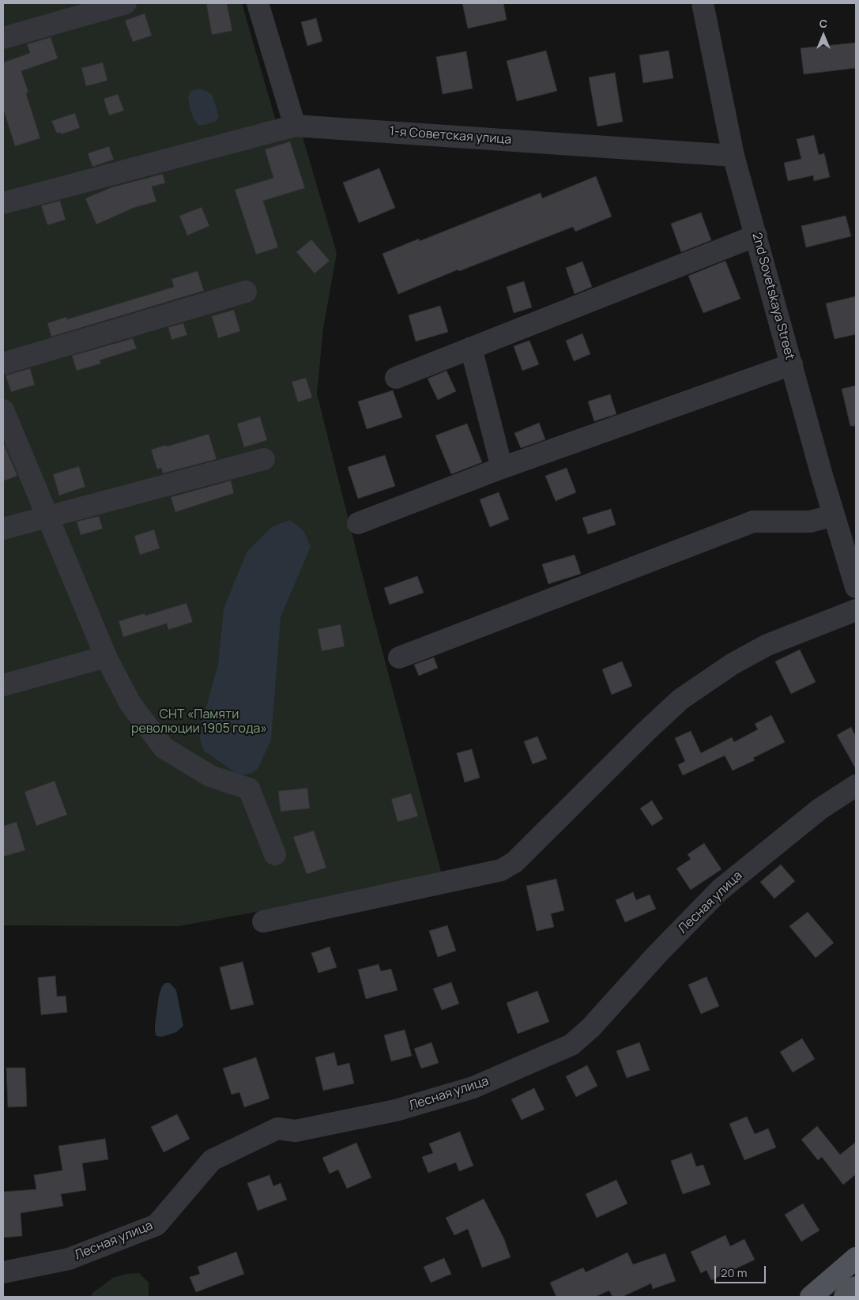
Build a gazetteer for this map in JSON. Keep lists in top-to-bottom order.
{
  "streets": {
    "street": ["1-я Советская улица", "2nd Sovetskaya Street", "Лесная улица"]
  },
  "crossings": [
    ["1-я Советская улица", "2nd Sovetskaya Street"]
  ],
  "parks": ["СНТ «Памяти революции 1905 года»"],
  "scale_bar": "20 m",
  "north": "top"
}
